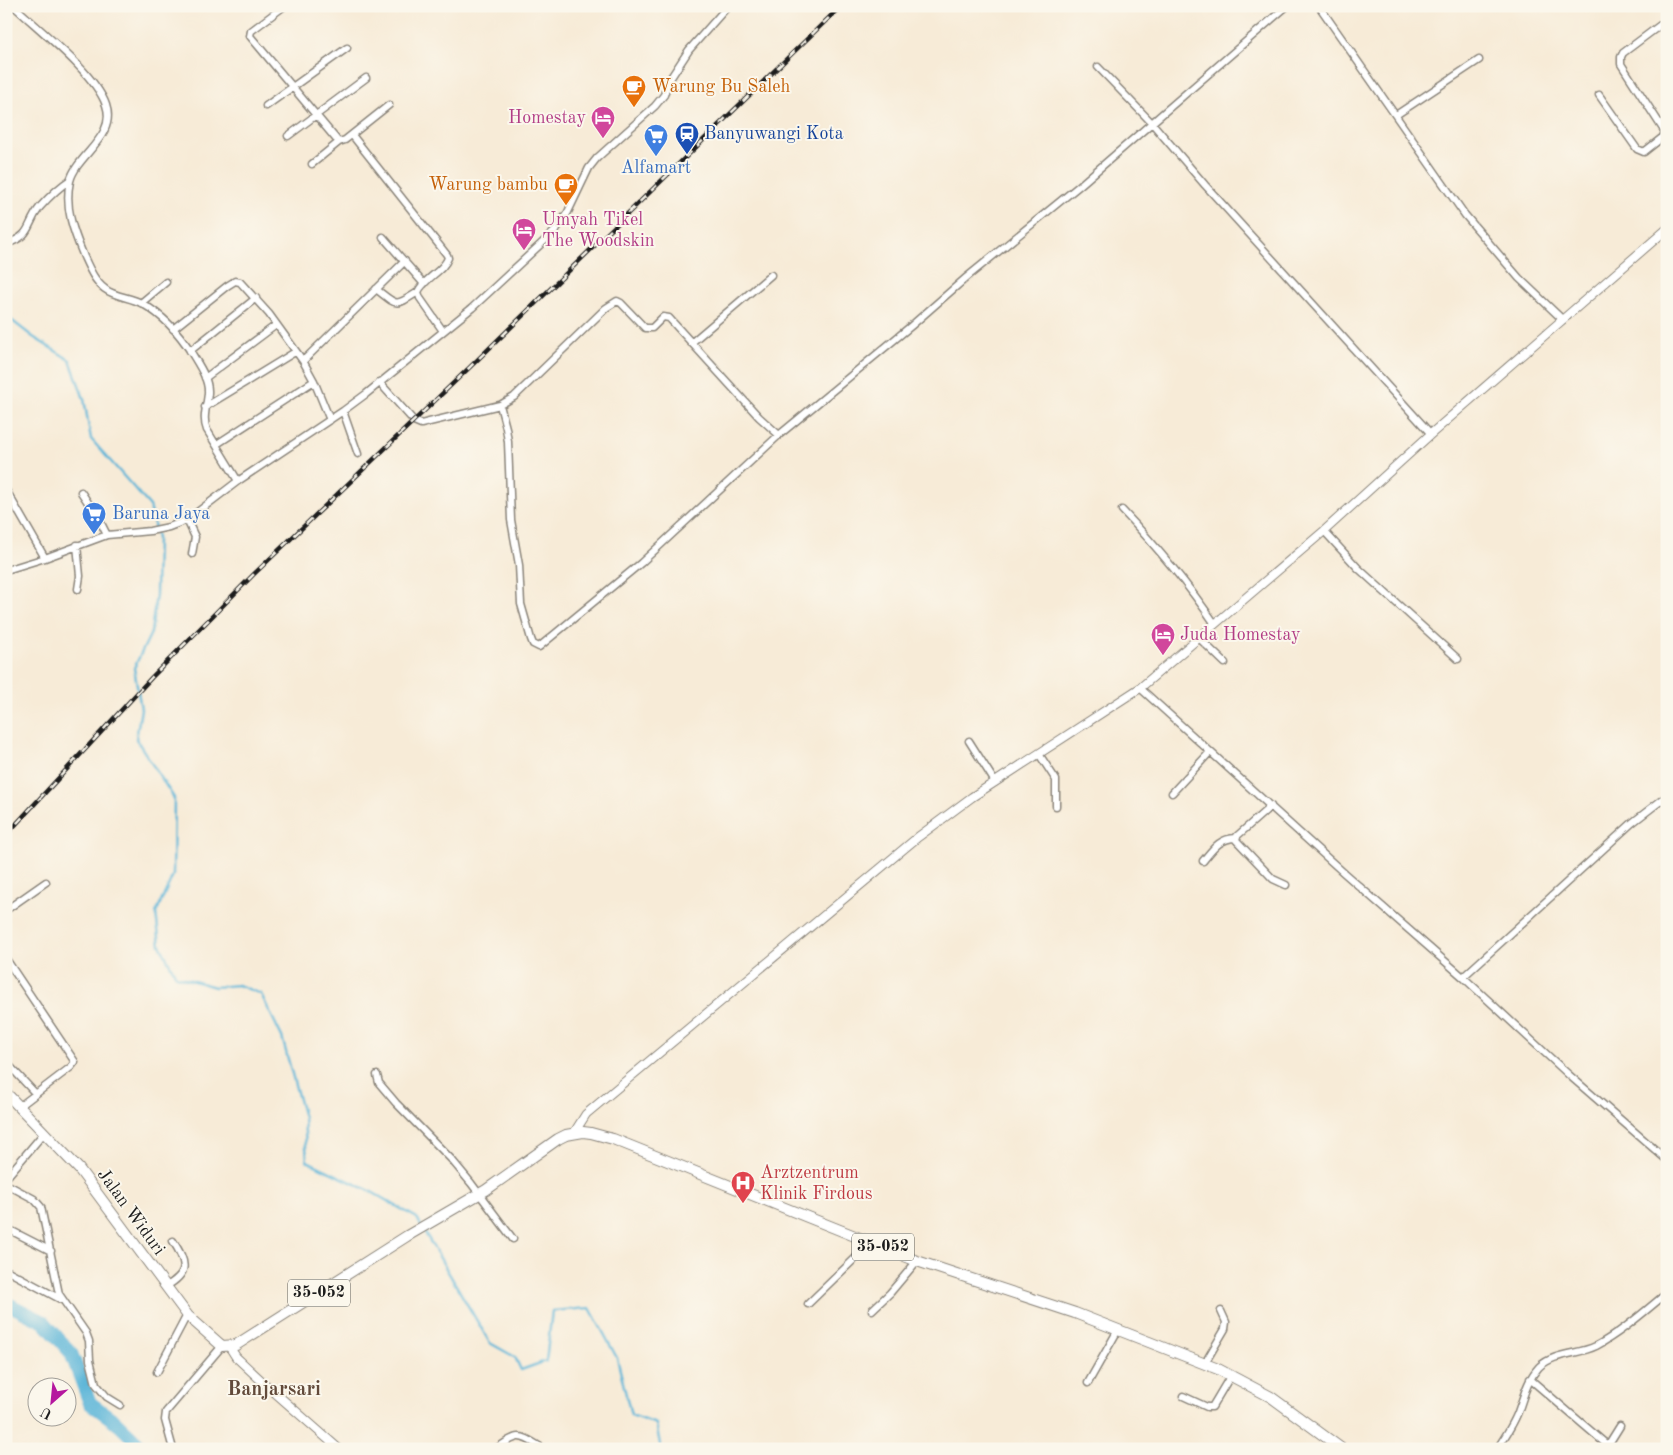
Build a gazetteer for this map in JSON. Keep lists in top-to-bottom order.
{
  "streets": {
    "main road": ["Jalan Widuri", "35-052"]
  },
  "crossings": [
    ["Jalan Widuri", "35-052"]
  ],
  "districts": ["Banjarsari"],
  "places": {
    "cafe": ["Warung Bu Saleh", "Warung bambu"],
    "hotel": ["Homestay", "Umyah Tikel The Woodskin", "Juda Homestay"],
    "station": ["Banyuwangi Kota"],
    "supermarket": ["Alfamart", "Baruna Jaya"],
    "hospital": ["Arztzentrum Klinik Firdous"]
  },
  "north": "bottom left"
}
